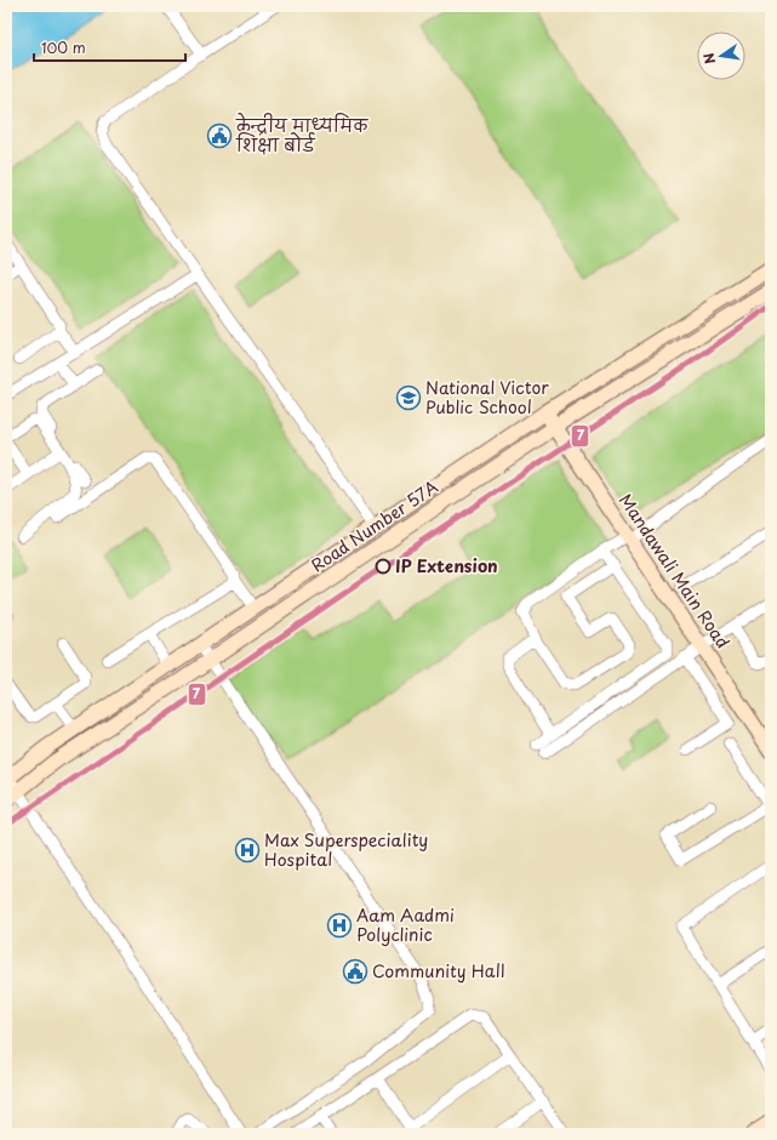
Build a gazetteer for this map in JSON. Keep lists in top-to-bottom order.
{
  "streets": {
    "street": ["Road Number 57A", "Mandawali Main Road"]
  },
  "crossings": [
    ["Road Number 57A", "Mandawali Main Road"]
  ],
  "places": {
    "public building": ["केन्द्रीय माध्यमिक शिक्षा बोर्ड", "Community Hall"],
    "school or university": ["National Victor Public School"],
    "other": ["IP Extension"],
    "hospital": ["Max Superspeciality Hospital", "Aam Aadmi Polyclinic"]
  },
  "lines": ["transit line 7"],
  "scale_bar": "100 m",
  "north": "left"
}
